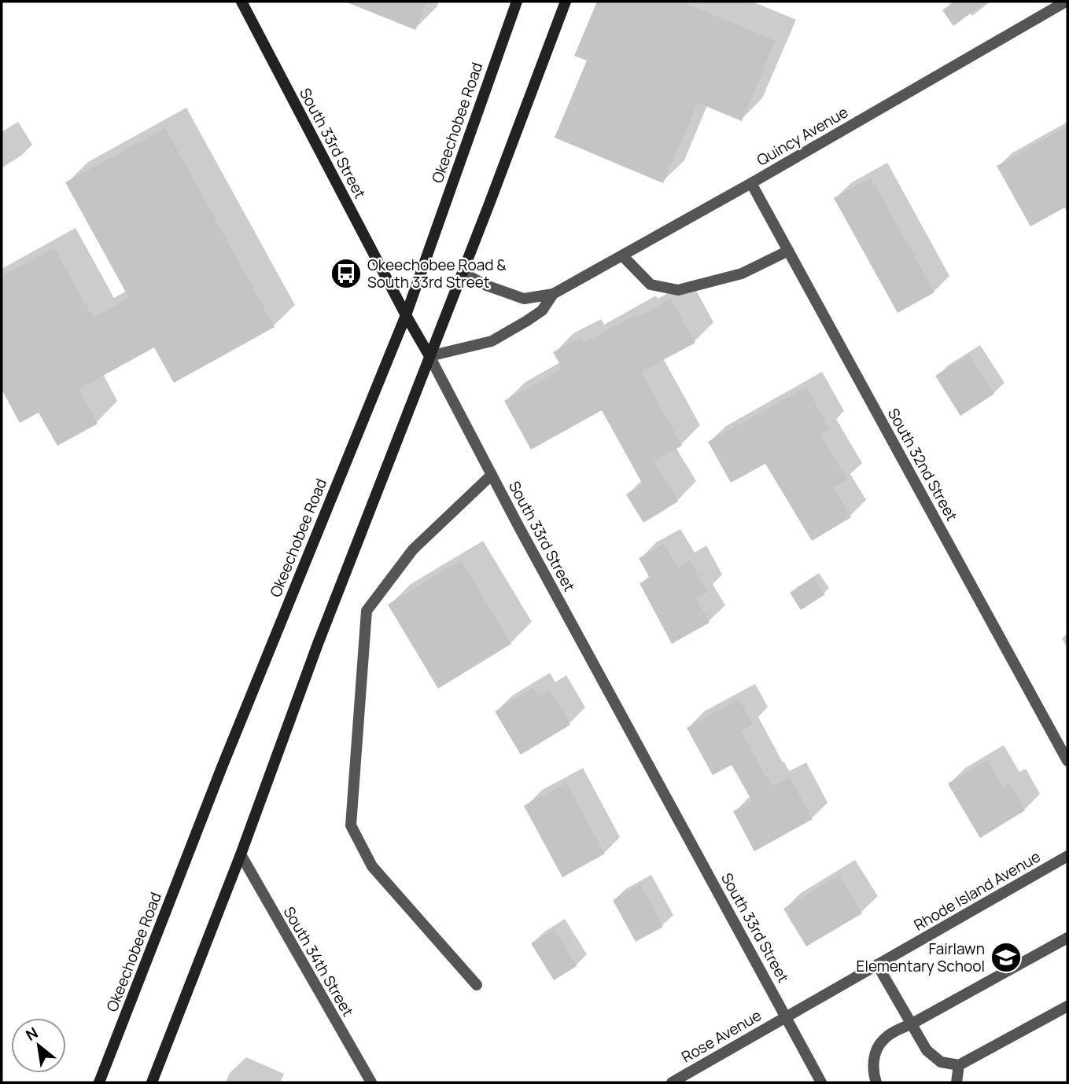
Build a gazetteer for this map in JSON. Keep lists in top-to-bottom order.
{
  "streets": {
    "main road": ["Okeechobee Road", "South 33rd Street"],
    "street": [
      "Quincy Avenue",
      "South 32nd Street",
      "Rhode Island Avenue",
      "South 34th Street",
      "Rose Avenue"
    ]
  },
  "crossings": [
    ["Okeechobee Road", "South 33rd Street"],
    ["Quincy Avenue", "South 33rd Street"],
    ["Quincy Avenue", "South 32nd Street"],
    ["South 33rd Street", "Rhode Island Avenue"],
    ["South 33rd Street", "Rose Avenue"],
    ["Rhode Island Avenue", "Rose Avenue"]
  ],
  "places": {
    "bus stop": ["Okeechobee Road & South 33rd Street"],
    "school or university": ["Fairlawn Elementary School"]
  },
  "north": "top left"
}
